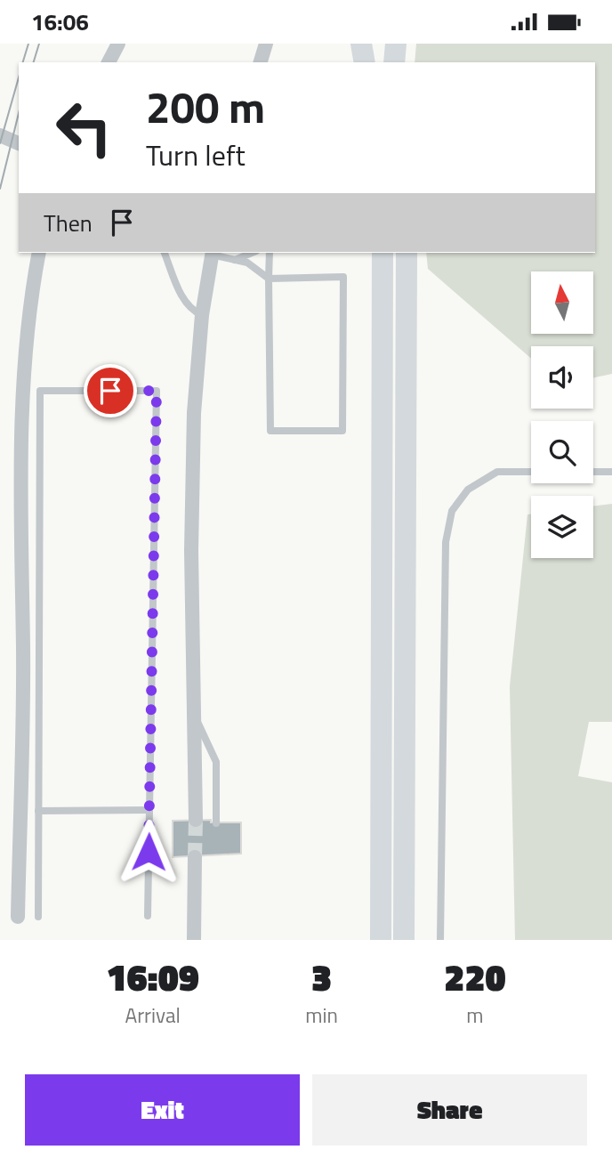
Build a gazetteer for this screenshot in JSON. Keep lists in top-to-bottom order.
{
  "north": "top",
  "page": {
    "status": "16:06",
    "turn": ["200 m", "Turn left"],
    "then": "Then",
    "eta": [
      "16:09",
      "Arrival",
      "3",
      "min",
      "220",
      "m"
    ],
    "buttons": ["Exit", "Share"]
  }
}
